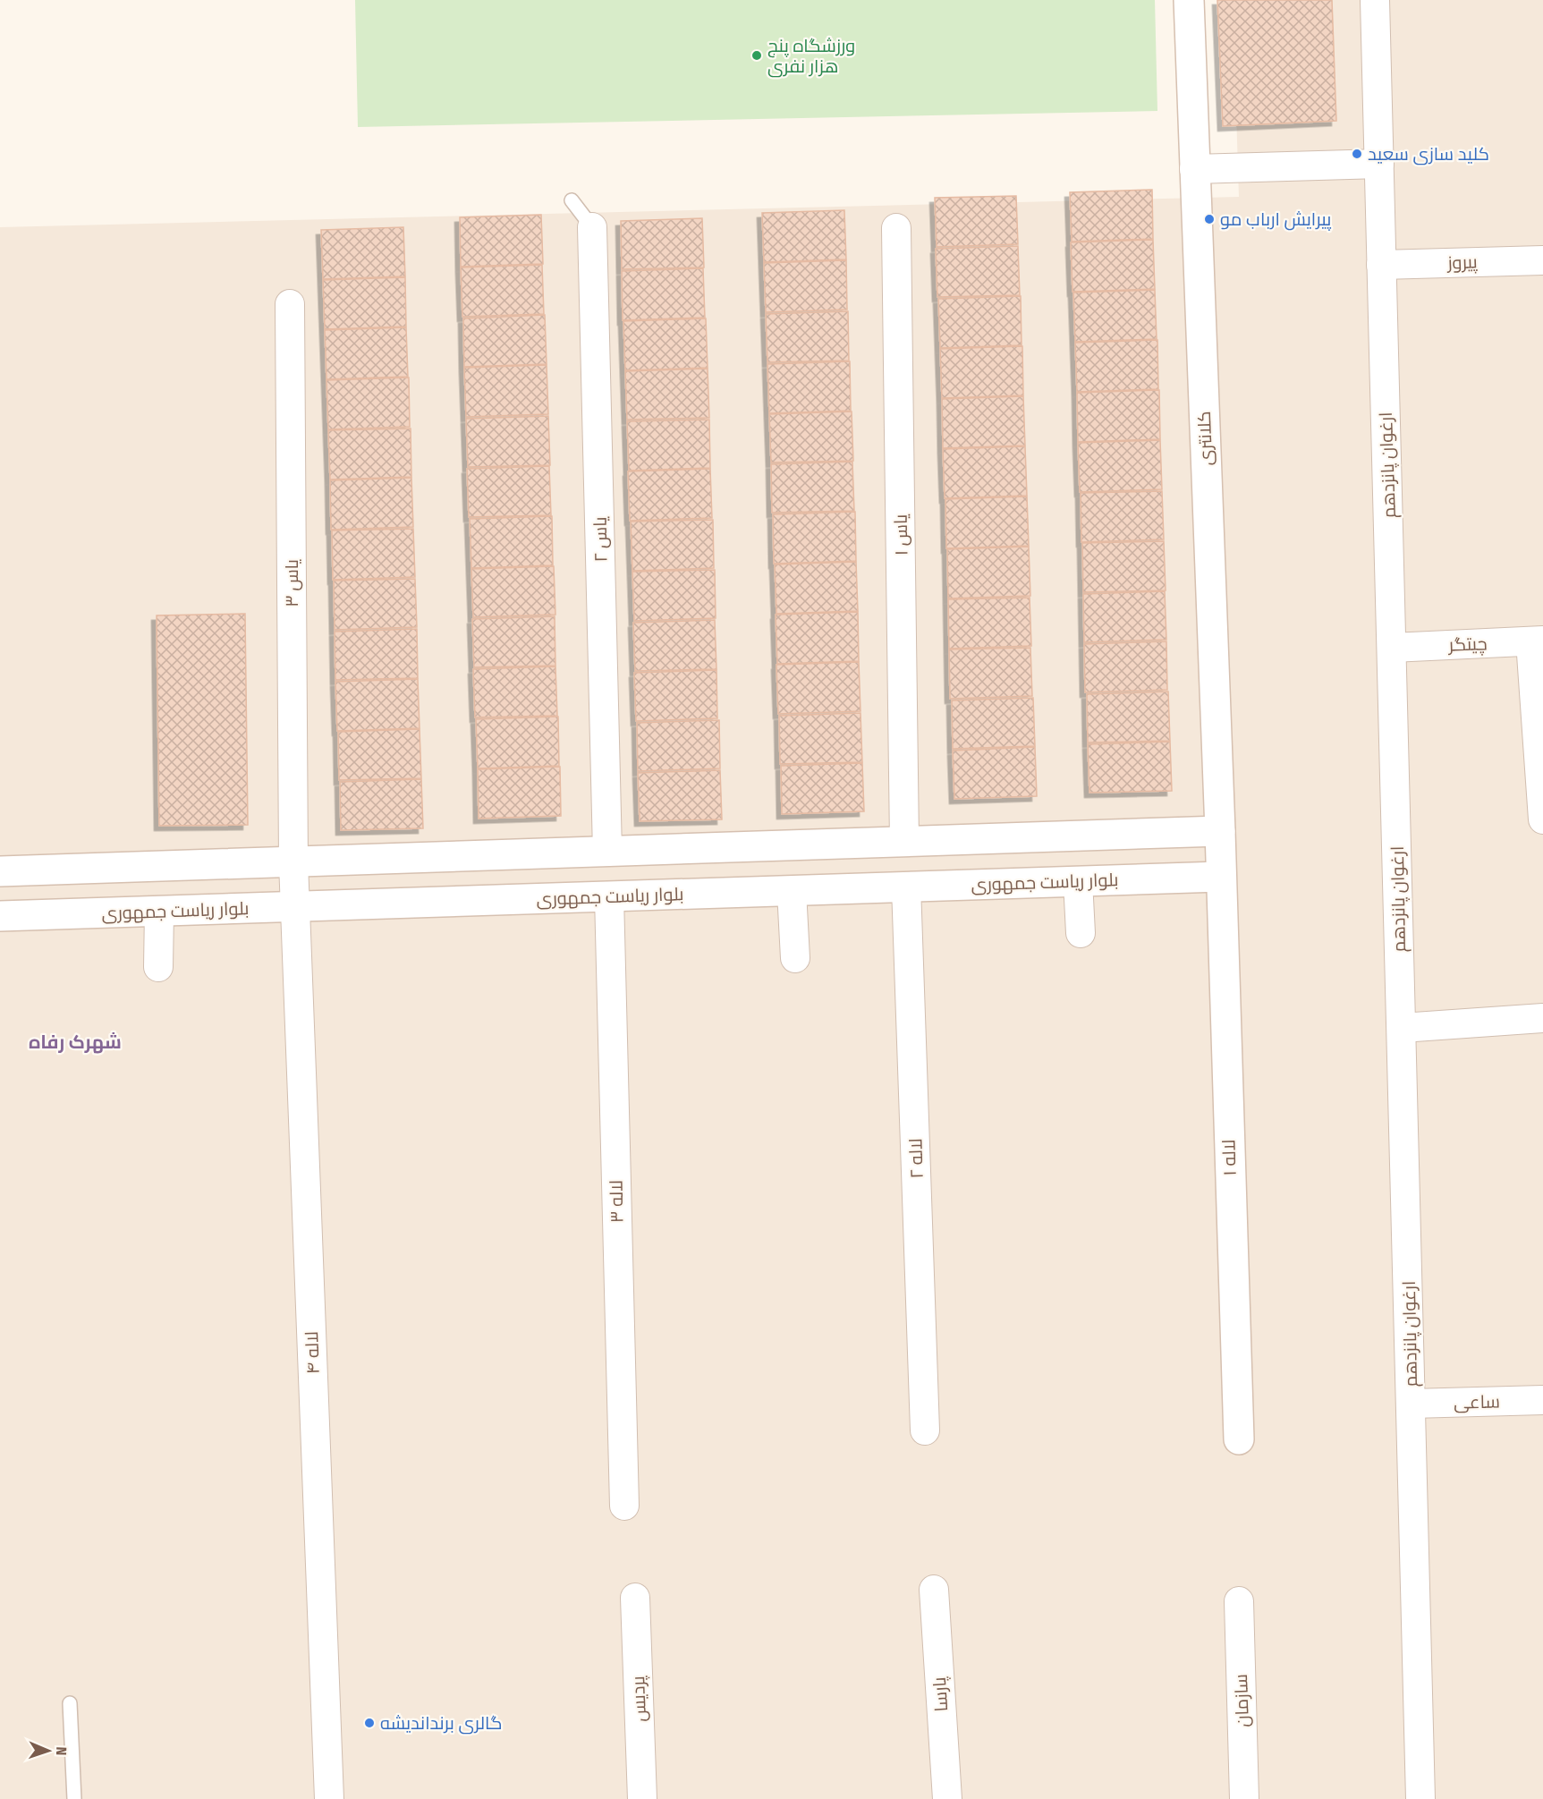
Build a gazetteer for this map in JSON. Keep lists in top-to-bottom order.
{
  "streets": {
    "street": [
      "پیروز",
      "کلانتری",
      "ارغوان پانزدهم",
      "یاس ۱",
      "یاس ۲",
      "یاس ۳",
      "چیتگر",
      "بلوار ریاست جمهوری",
      "لاله ۱",
      "لاله ۲",
      "لاله ۳",
      "لاله ۴",
      "ساعی",
      "پارسا",
      "پردیس",
      "سازمان"
    ]
  },
  "crossings": [
    ["پیروز", "ارغوان پانزدهم"],
    ["کلانتری", "بلوار ریاست جمهوری"],
    ["کلانتری", "لاله ۱"],
    ["ارغوان پانزدهم", "چیتگر"],
    ["ارغوان پانزدهم", "ساعی"],
    ["یاس ۳", "بلوار ریاست جمهوری"],
    ["یاس ۳", "لاله ۴"],
    ["بلوار ریاست جمهوری", "لاله ۱"],
    ["بلوار ریاست جمهوری", "لاله ۲"],
    ["بلوار ریاست جمهوری", "لاله ۳"],
    ["بلوار ریاست جمهوری", "لاله ۴"]
  ],
  "districts": ["شهرک رفاه"],
  "places": [
    "ورزشگاه پنج هزار نفری",
    "کلید سازی سعید",
    "پیرایش ارباب مو",
    "گالری برنداندیشه"
  ],
  "north": "right"
}
